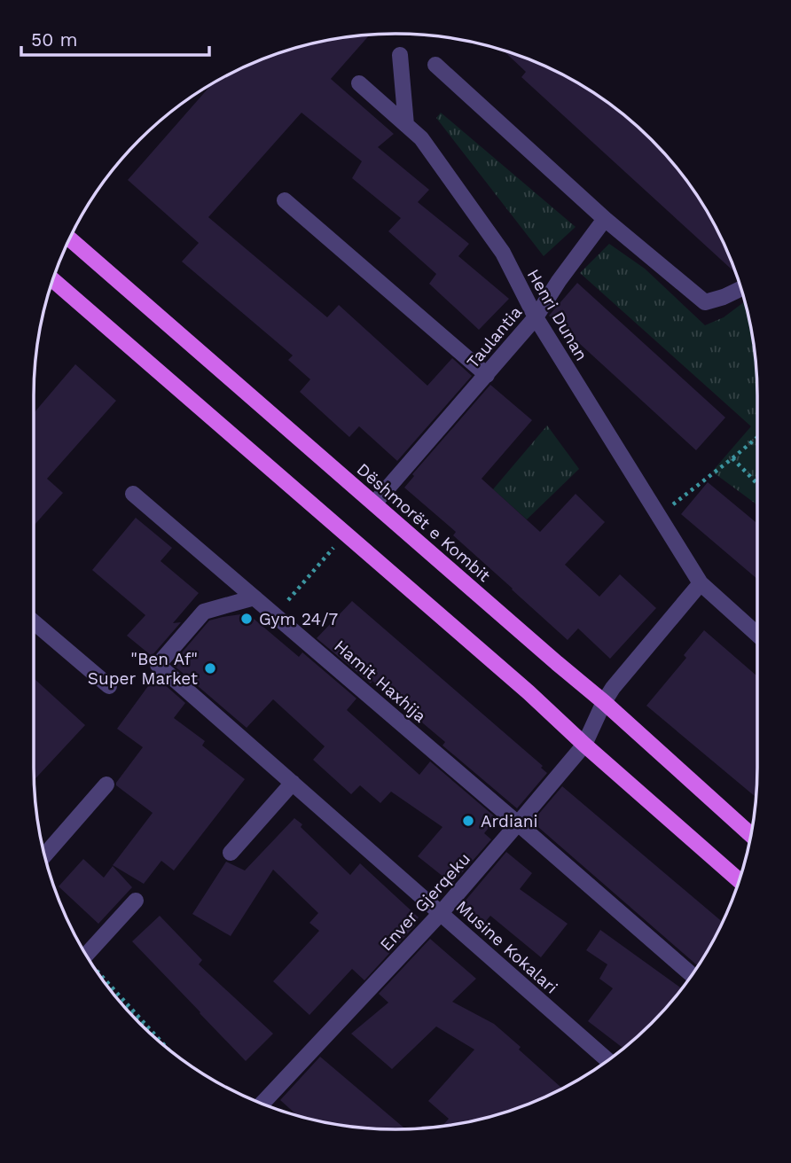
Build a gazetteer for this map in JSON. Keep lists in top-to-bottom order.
{
  "streets": {
    "main road": ["Dëshmorët e Kombit"],
    "street": [
      "Henri Dunan",
      "Taulantia",
      "Hamit Haxhija",
      "Enver Gjerqeku",
      "Musine Kokalari"
    ]
  },
  "crossings": [
    ["Henri Dunan", "Taulantia"],
    ["Henri Dunan", "Enver Gjerqeku"],
    ["Taulantia", "Dëshmorët e Kombit"],
    ["Dëshmorët e Kombit", "Enver Gjerqeku"],
    ["Hamit Haxhija", "Enver Gjerqeku"],
    ["Hamit Haxhija", "Musine Kokalari"],
    ["Enver Gjerqeku", "Musine Kokalari"]
  ],
  "places": ["Gym 24/7", "\"Ben Af\" Super Market", "Ardiani"],
  "scale_bar": "50 m"
}
